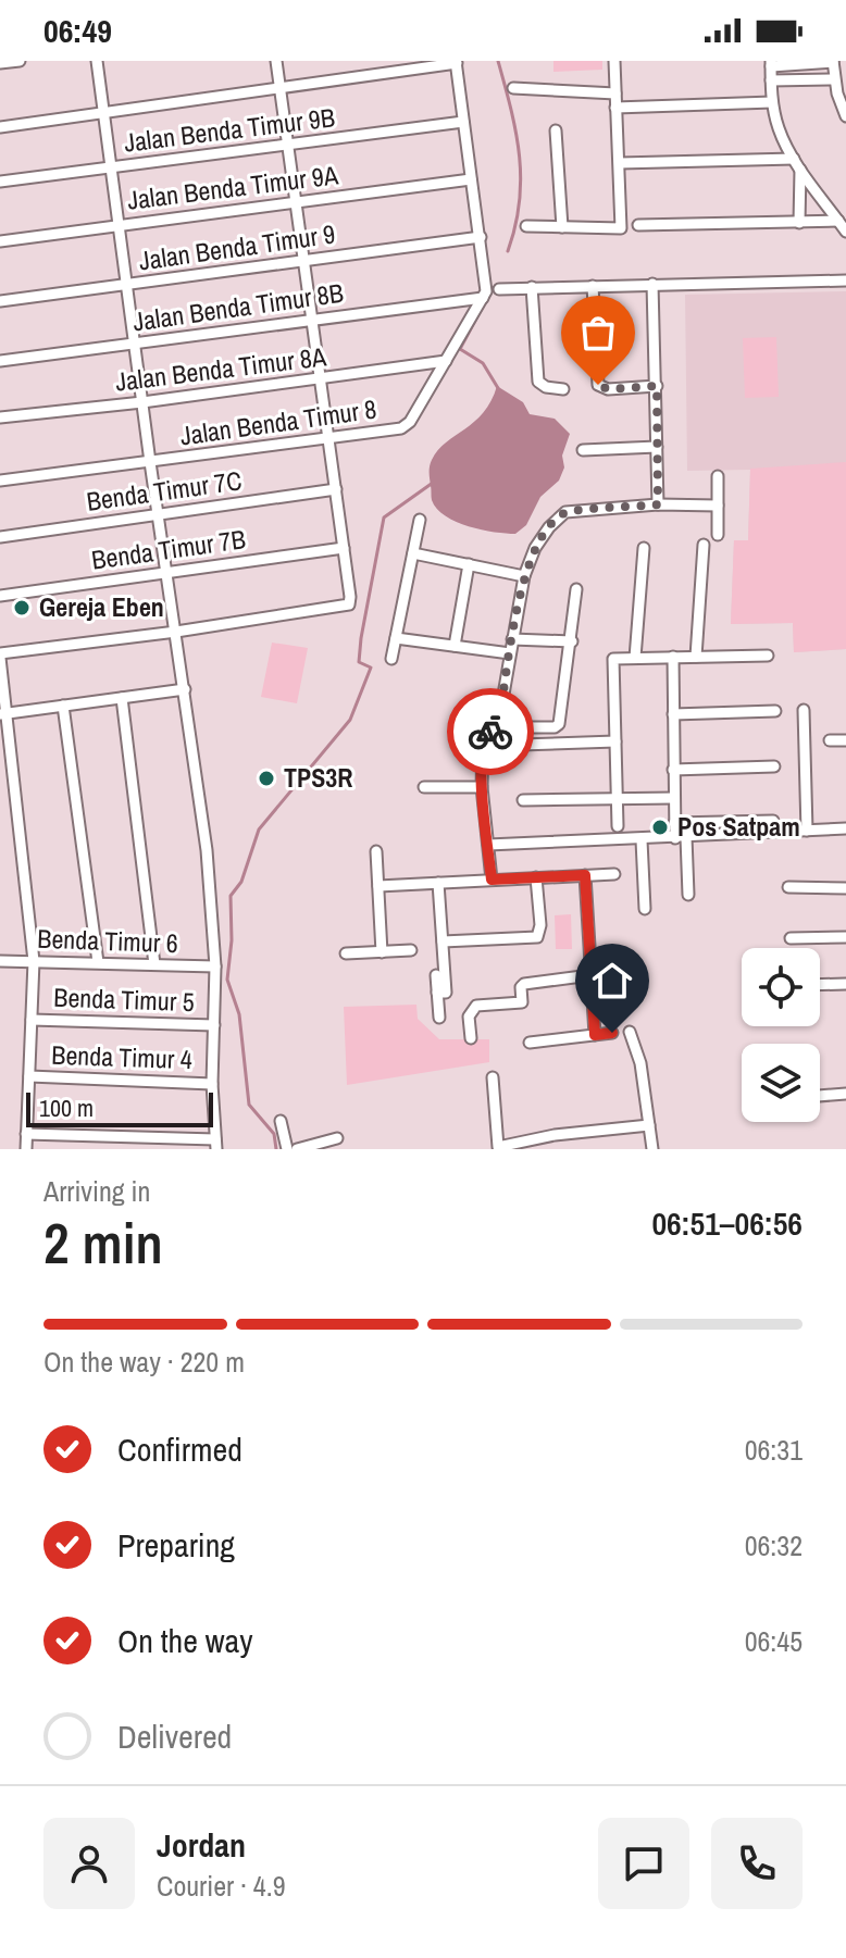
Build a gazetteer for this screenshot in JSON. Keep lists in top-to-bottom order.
{
  "streets": {
    "street": [
      "Jalan Benda Timur 9B",
      "Jalan Benda Timur 9A",
      "Jalan Benda Timur 9",
      "Jalan Benda Timur 8B",
      "Jalan Benda Timur 8A",
      "Jalan Benda Timur 8",
      "Benda Timur 7C",
      "Benda Timur 7B",
      "Benda Timur 6",
      "Benda Timur 5",
      "Benda Timur 4"
    ]
  },
  "crossings": [
    ["Jalan Benda Timur 8B", "Jalan Benda Timur 8"],
    ["Jalan Benda Timur 8A", "Jalan Benda Timur 8"]
  ],
  "places": ["Gereja Eben", "TPS3R", "Pos Satpam"],
  "scale_bar": "100 m",
  "page": {
    "status": "06:49",
    "scale": "100 m",
    "heading": ["2 min", "Arriving in", "06:51–06:56"],
    "panel": ["Jordan", "Courier · 4.9"],
    "bar": "On the way · 220 m",
    "list": [
      ["Confirmed", "06:31"],
      ["Preparing", "06:32"],
      ["On the way", "06:45"],
      "Delivered"
    ]
  }
}
